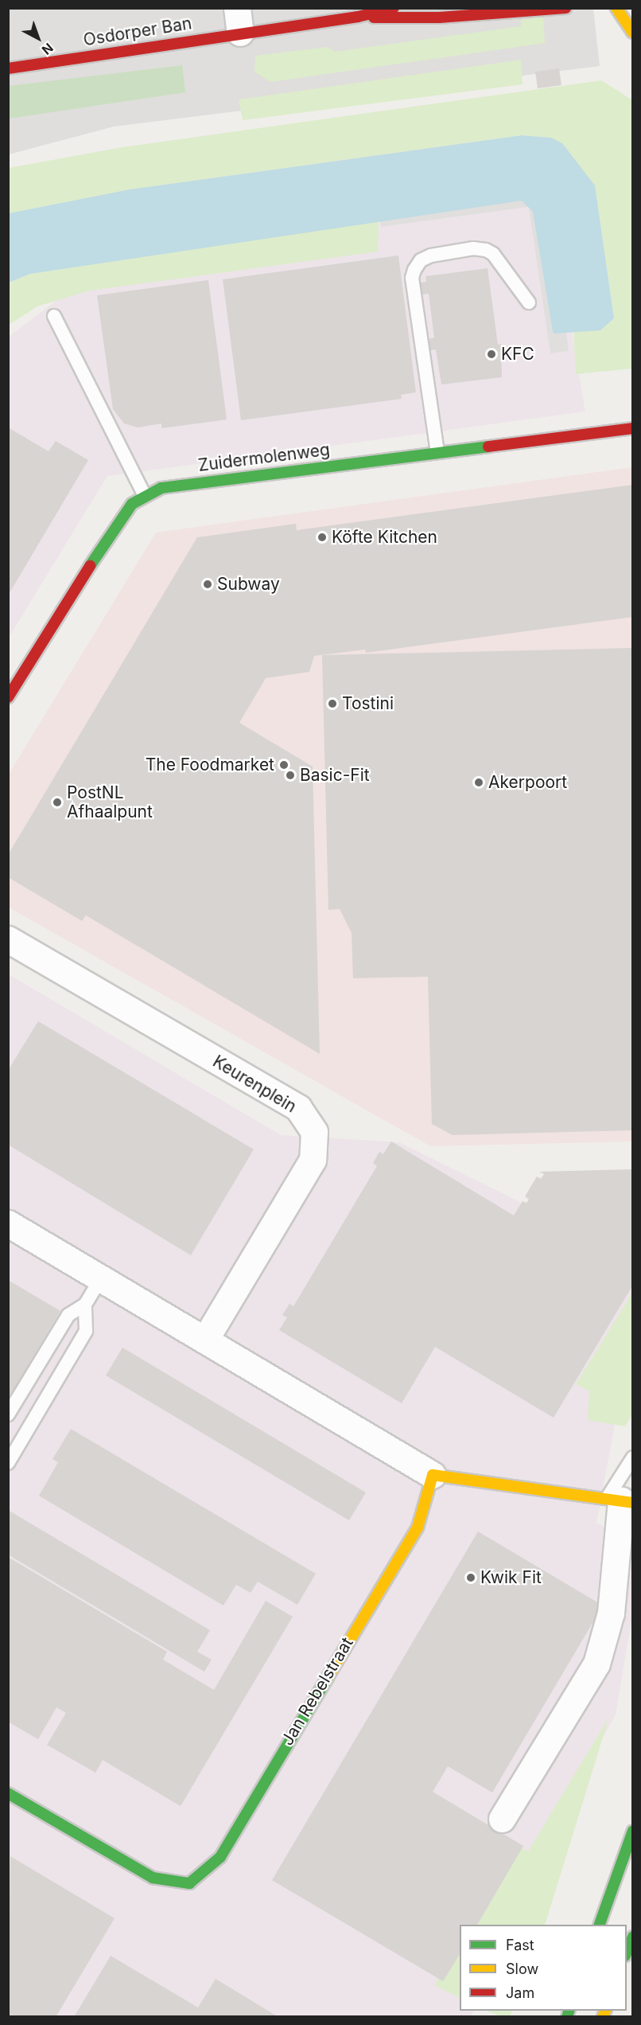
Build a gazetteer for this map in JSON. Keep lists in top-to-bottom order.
{
  "streets": {
    "street": [
      "Osdorper Ban",
      "Zuidermolenweg",
      "Keurenplein",
      "Jan Rebelstraat"
    ]
  },
  "places": [
    "KFC",
    "Köfte Kitchen",
    "Subway",
    "Tostini",
    "The Foodmarket",
    "Basic-Fit",
    "Akerpoort",
    "PostNL Afhaalpunt",
    "Kwik Fit"
  ],
  "legend": ["Fast", "Slow", "Jam"],
  "north": "bottom right"
}
